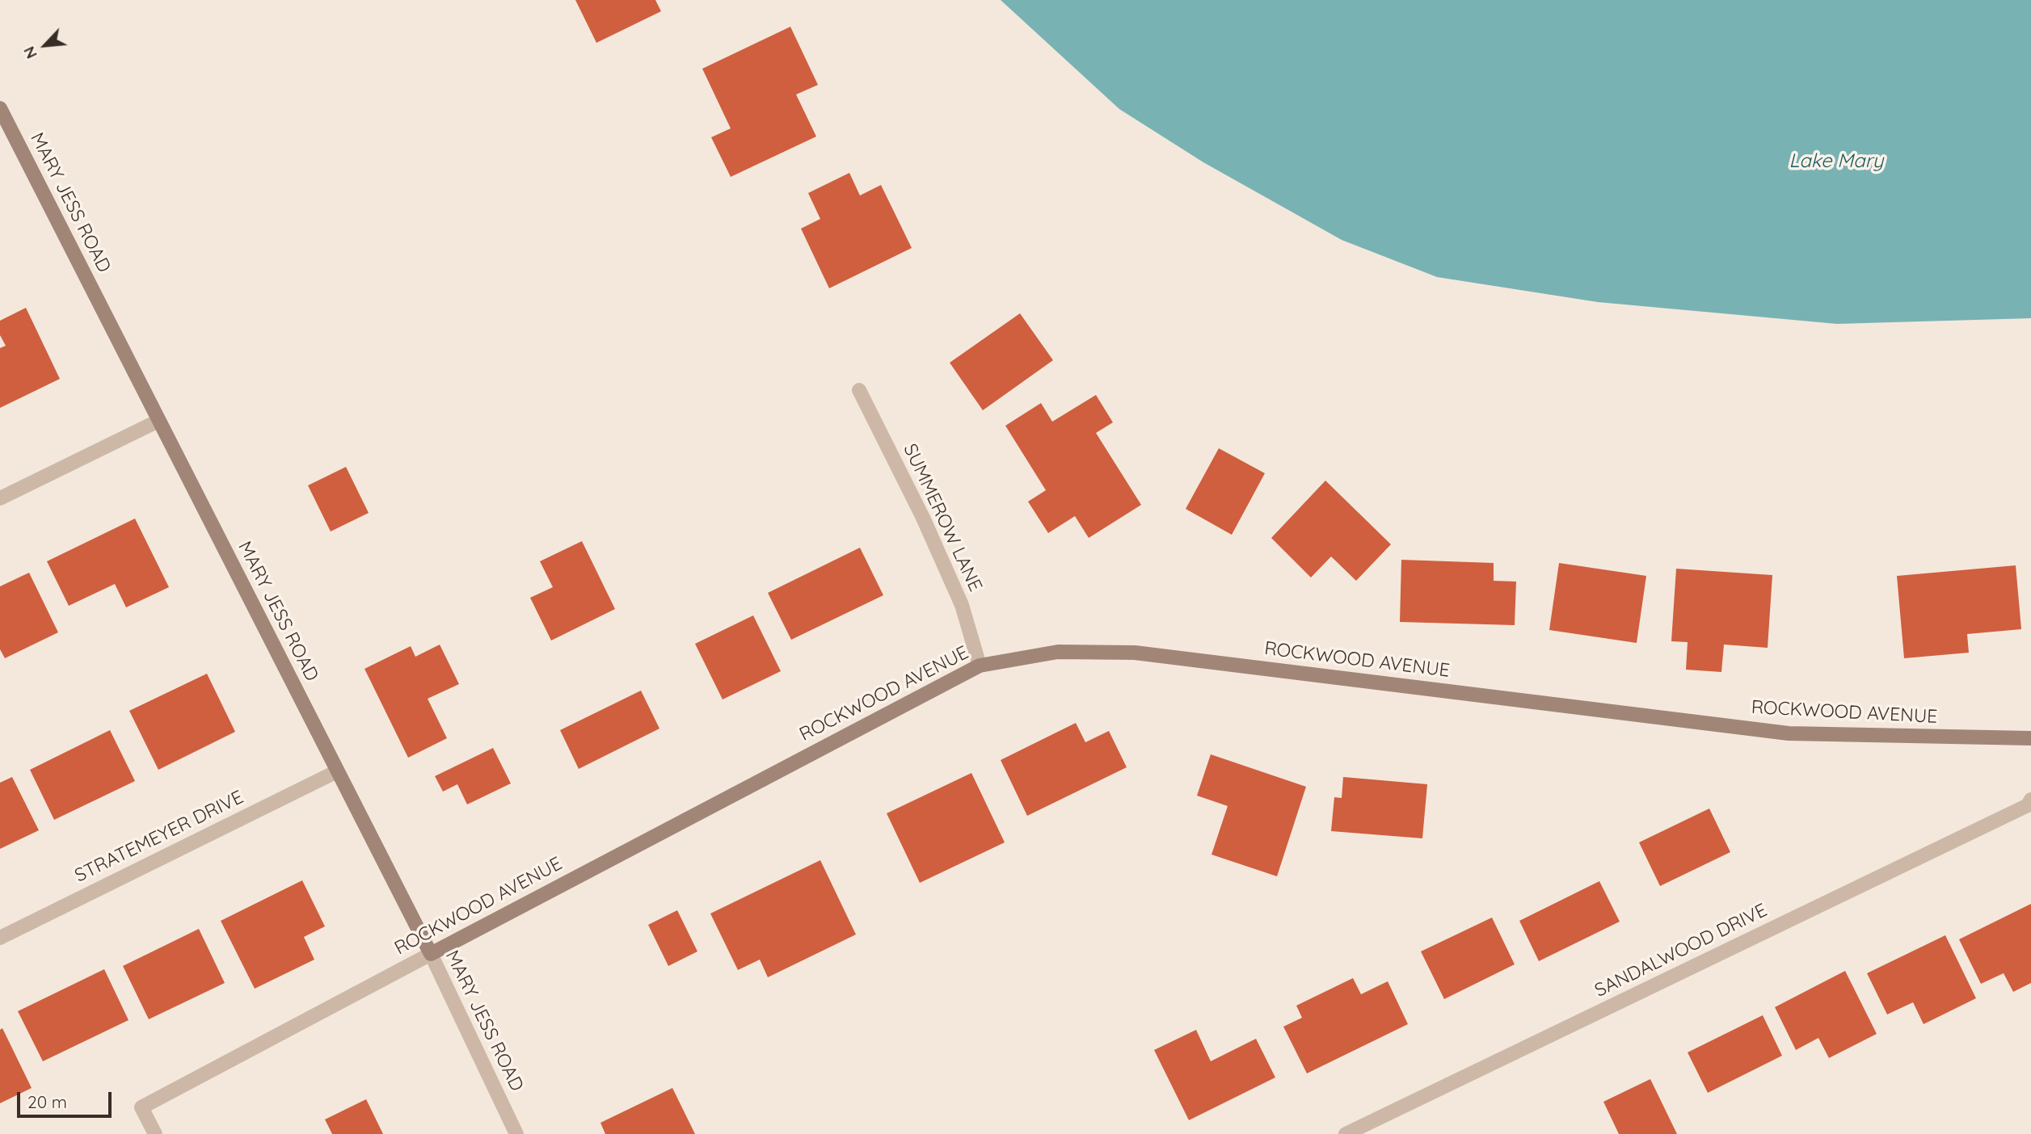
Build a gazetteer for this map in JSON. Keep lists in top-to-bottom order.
{
  "streets": {
    "street": [
      "MARY JESS ROAD",
      "SUMMEROW LANE",
      "ROCKWOOD AVENUE",
      "STRATEMEYER DRIVE",
      "SANDALWOOD DRIVE"
    ]
  },
  "crossings": [
    ["MARY JESS ROAD", "ROCKWOOD AVENUE"],
    ["MARY JESS ROAD", "STRATEMEYER DRIVE"],
    ["SUMMEROW LANE", "ROCKWOOD AVENUE"]
  ],
  "water": ["Lake Mary"],
  "scale_bar": "20 m",
  "north": "bottom left"
}
